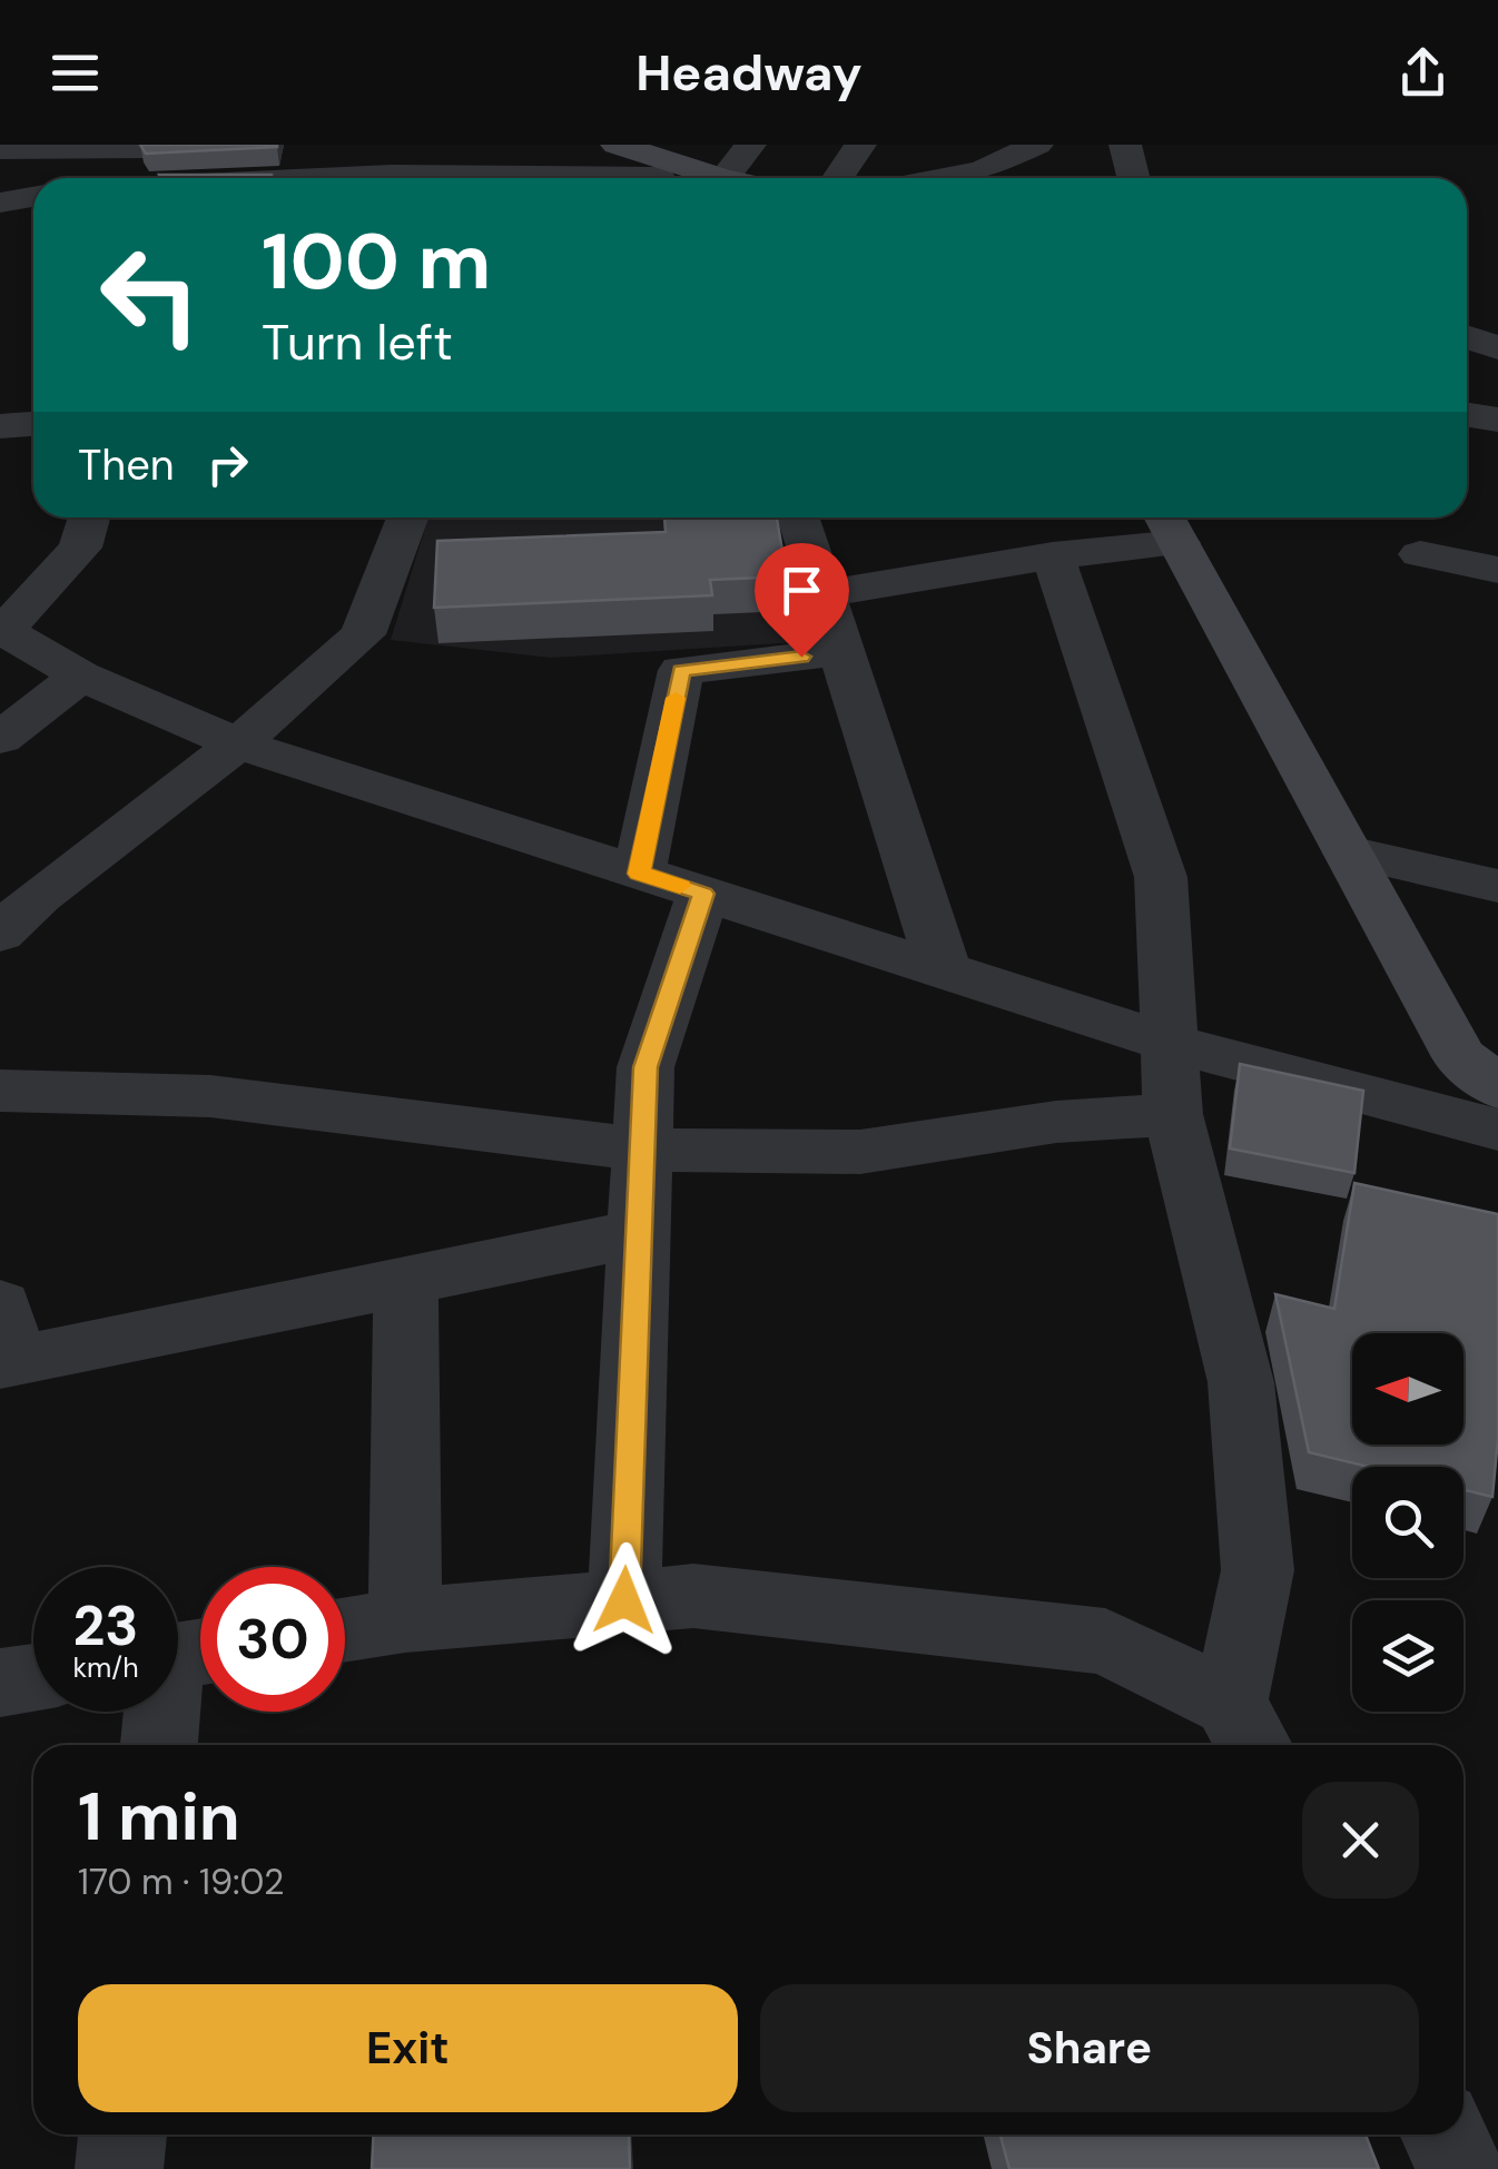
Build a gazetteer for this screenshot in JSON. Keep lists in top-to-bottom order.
{
  "north": "left",
  "page": {
    "header": "Headway",
    "turn": ["100 m", "Turn left"],
    "then": "Then",
    "speed": "23 km/h",
    "limit": "30",
    "heading": ["1 min", "170 m · 19:02"],
    "buttons": ["Exit", "Share"]
  }
}
